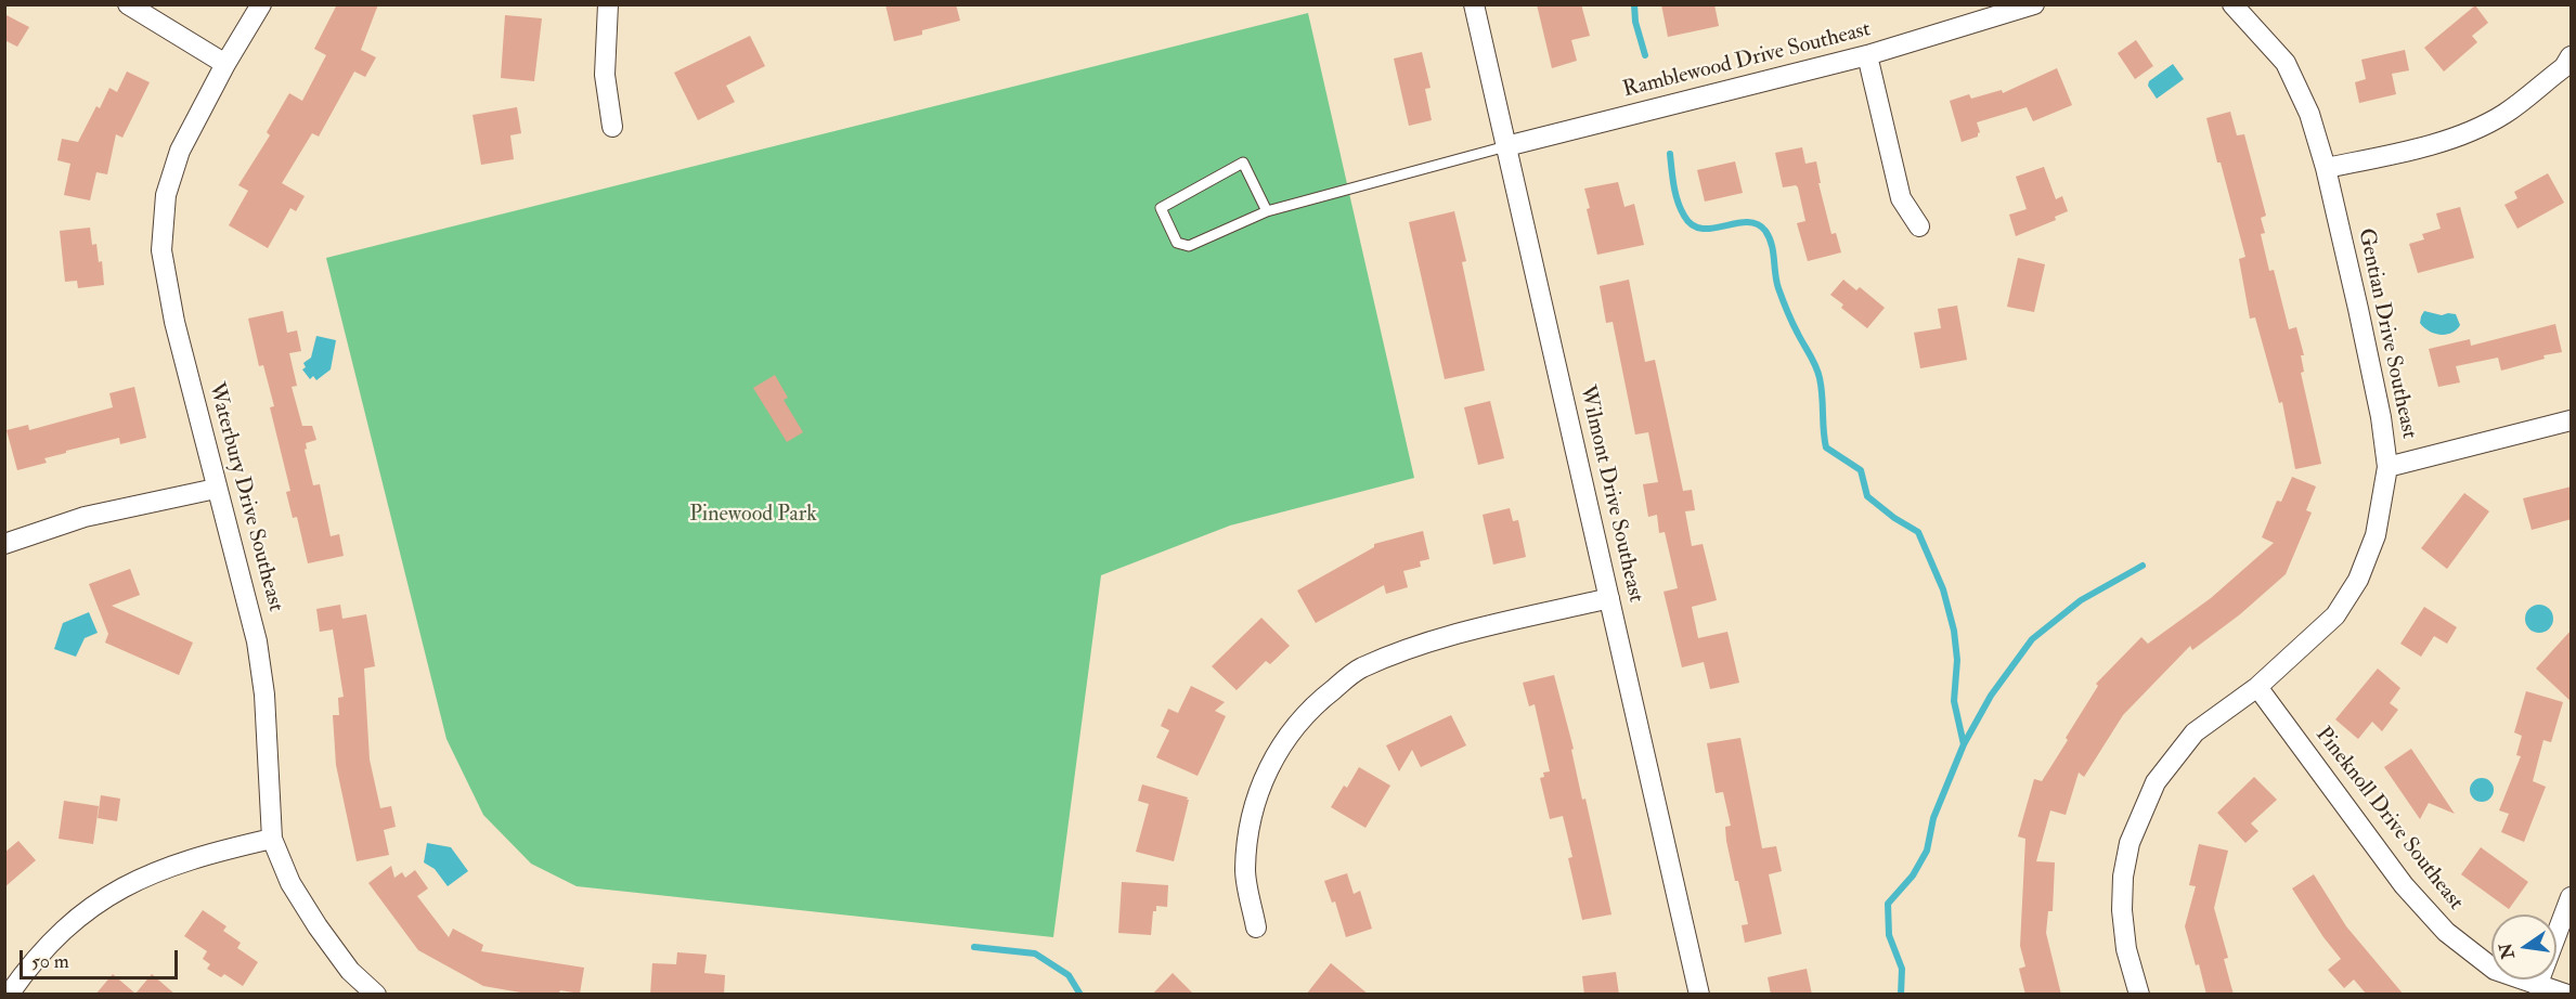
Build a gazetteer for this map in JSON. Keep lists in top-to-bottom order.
{
  "streets": {
    "street": [
      "Ramblewood Drive Southeast",
      "Gentian Drive Southeast",
      "Wilmont Drive Southeast",
      "Waterbury Drive Southeast",
      "Pineknoll Drive Southeast"
    ]
  },
  "crossings": [
    ["Ramblewood Drive Southeast", "Wilmont Drive Southeast"],
    ["Gentian Drive Southeast", "Pineknoll Drive Southeast"]
  ],
  "parks": ["Pinewood Park"],
  "scale_bar": "50 m",
  "north": "left"
}
